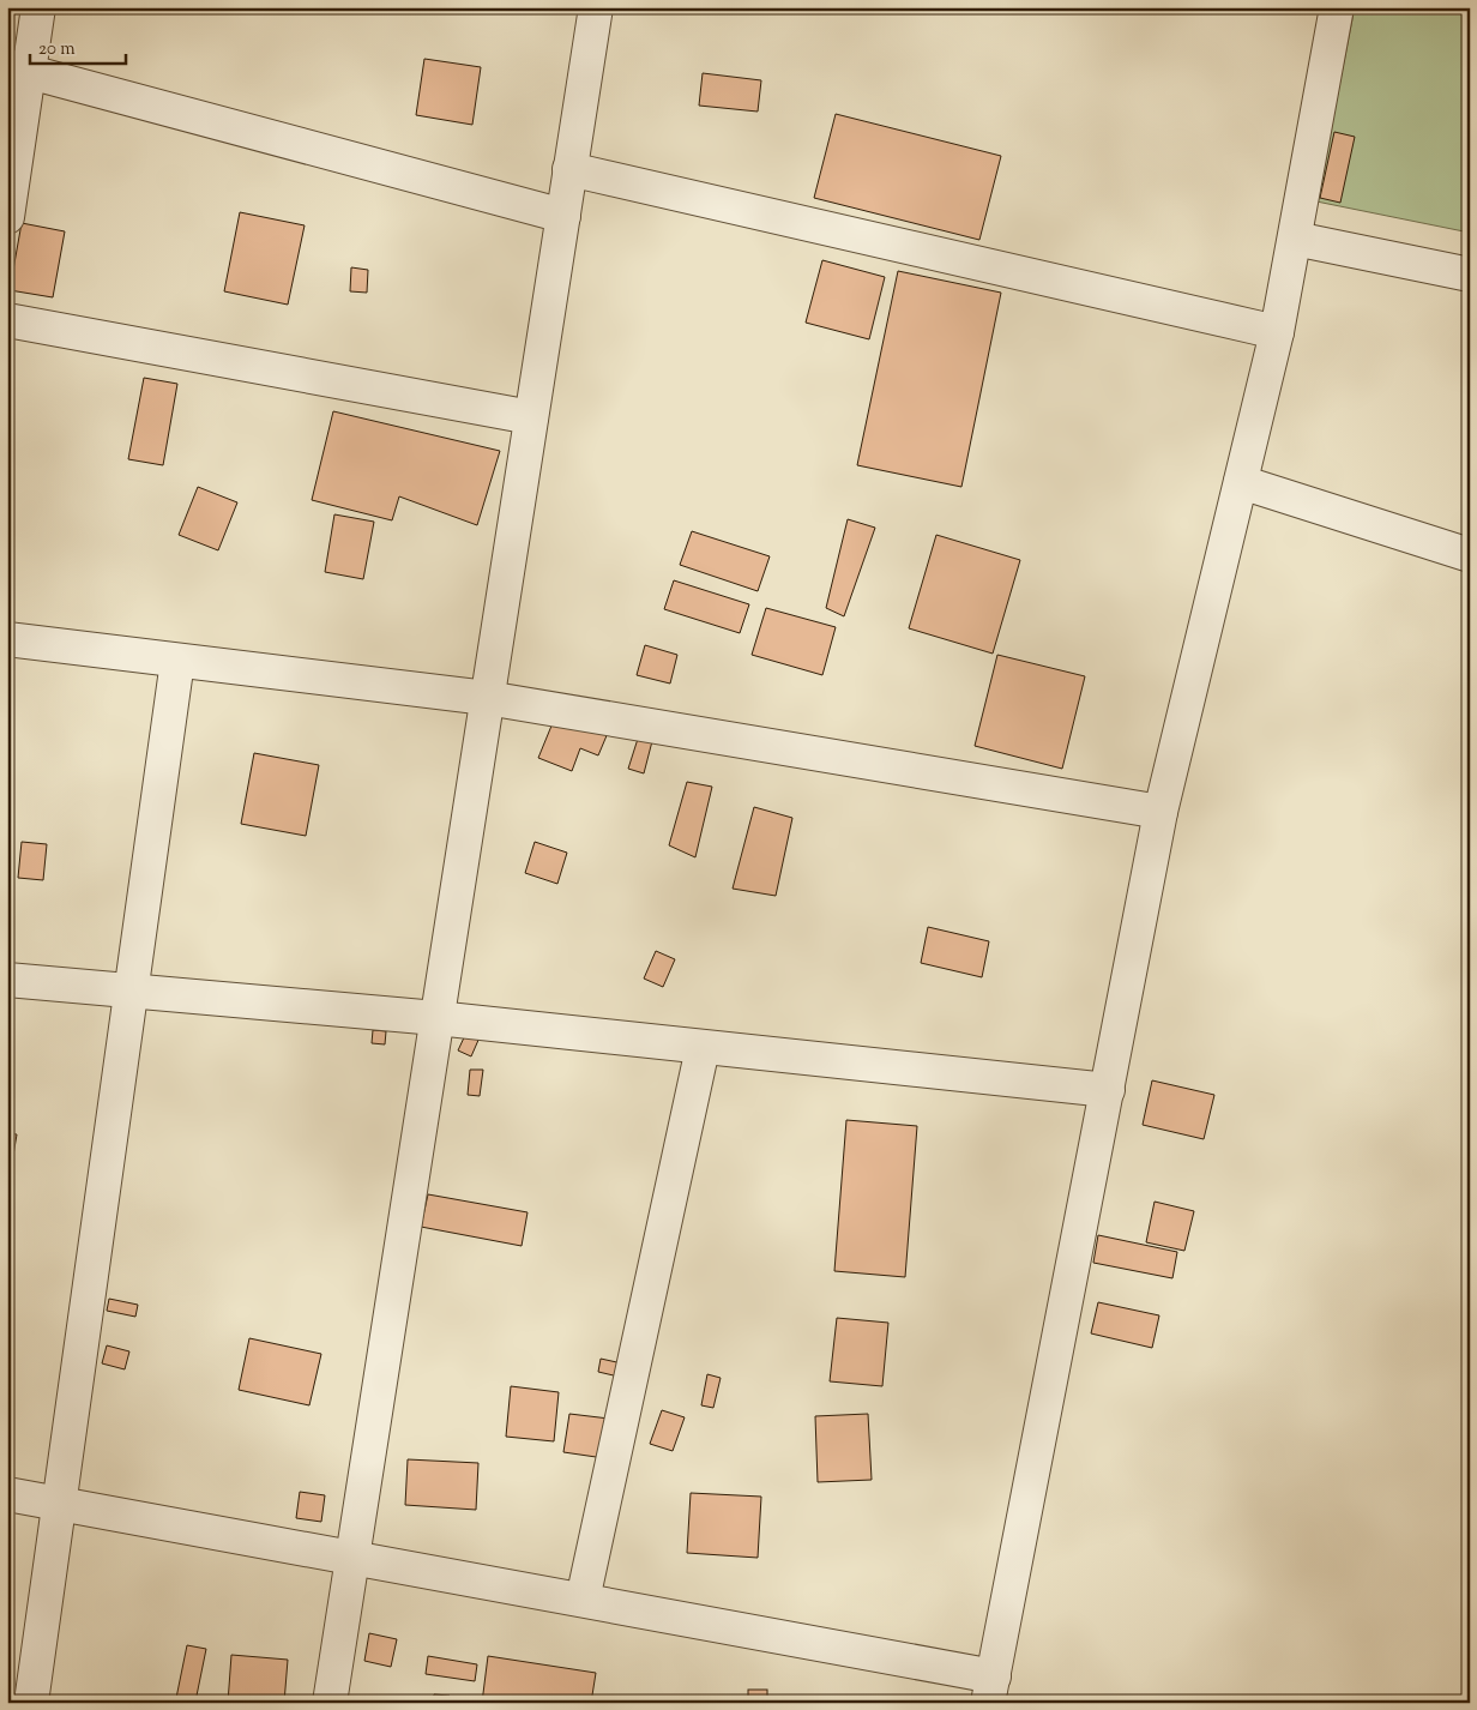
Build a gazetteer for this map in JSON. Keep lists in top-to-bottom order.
{
  "scale_bar": "20 m"
}
